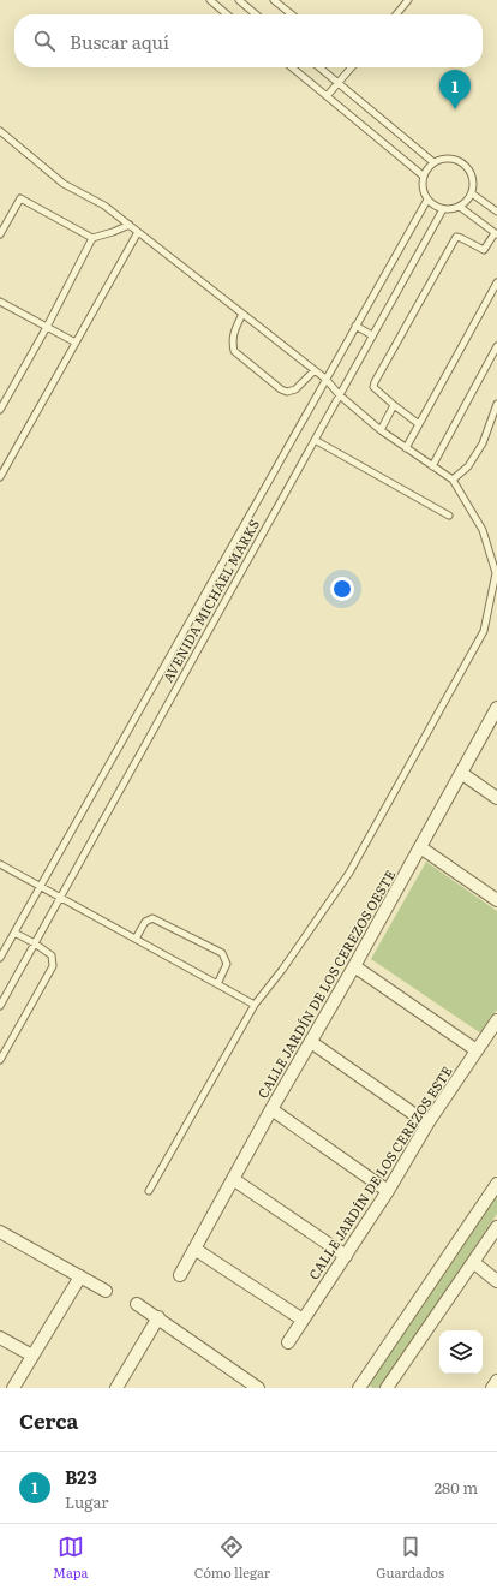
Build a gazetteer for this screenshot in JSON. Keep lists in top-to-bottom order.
{
  "streets": {
    "street": ["CALLE JARDÍN DE LOS CEREZOS OESTE", "CALLE JARDÍN DE LOS CEREZOS ESTE"],
    "lane": ["AVENIDA MICHAEL MARKS"]
  },
  "page": {
    "search": "Buscar aquí",
    "pins": "1",
    "heading": "Cerca",
    "list": [
      {
        "mark": "1",
        "name": "B23",
        "note": "Lugar",
        "value": "280 m"
      }
    ],
    "nav": ["Mapa", "Cómo llegar", "Guardados"]
  }
}
